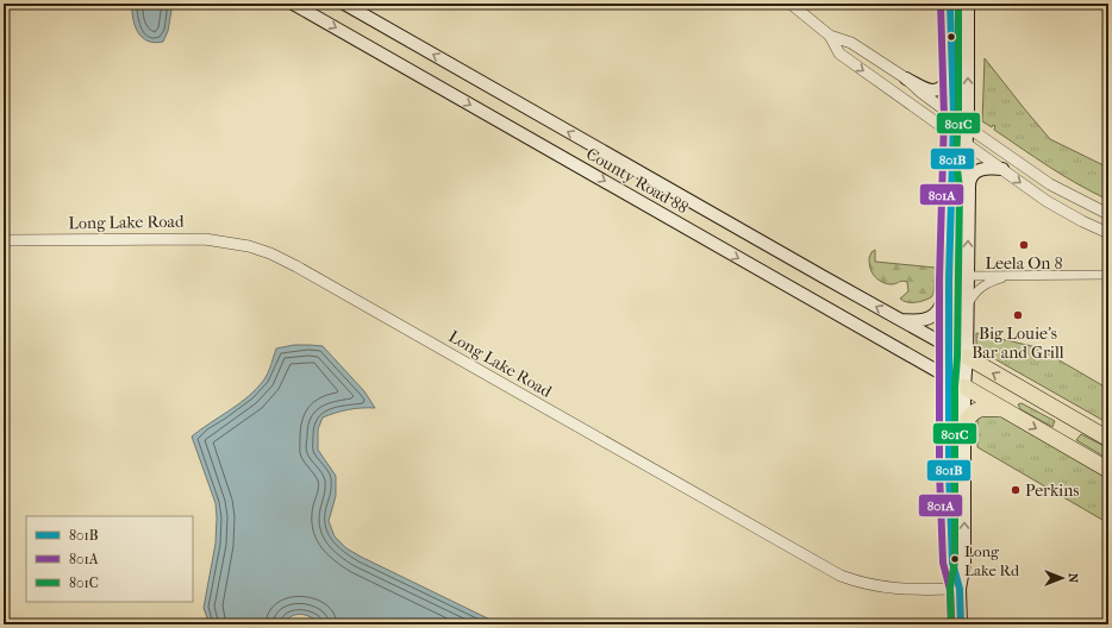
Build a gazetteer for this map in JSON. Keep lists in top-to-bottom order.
{
  "streets": {
    "main road": ["County Road 88"],
    "street": ["Long Lake Road"]
  },
  "places": [
    "Leela On 8",
    "Big Louie's Bar and Grill",
    "Perkins",
    "Long Lake Rd"
  ],
  "lines": ["transit line 801B", "transit line 801A", "transit line 801C"],
  "legend": ["801B", "801A", "801C"],
  "north": "right"
}
